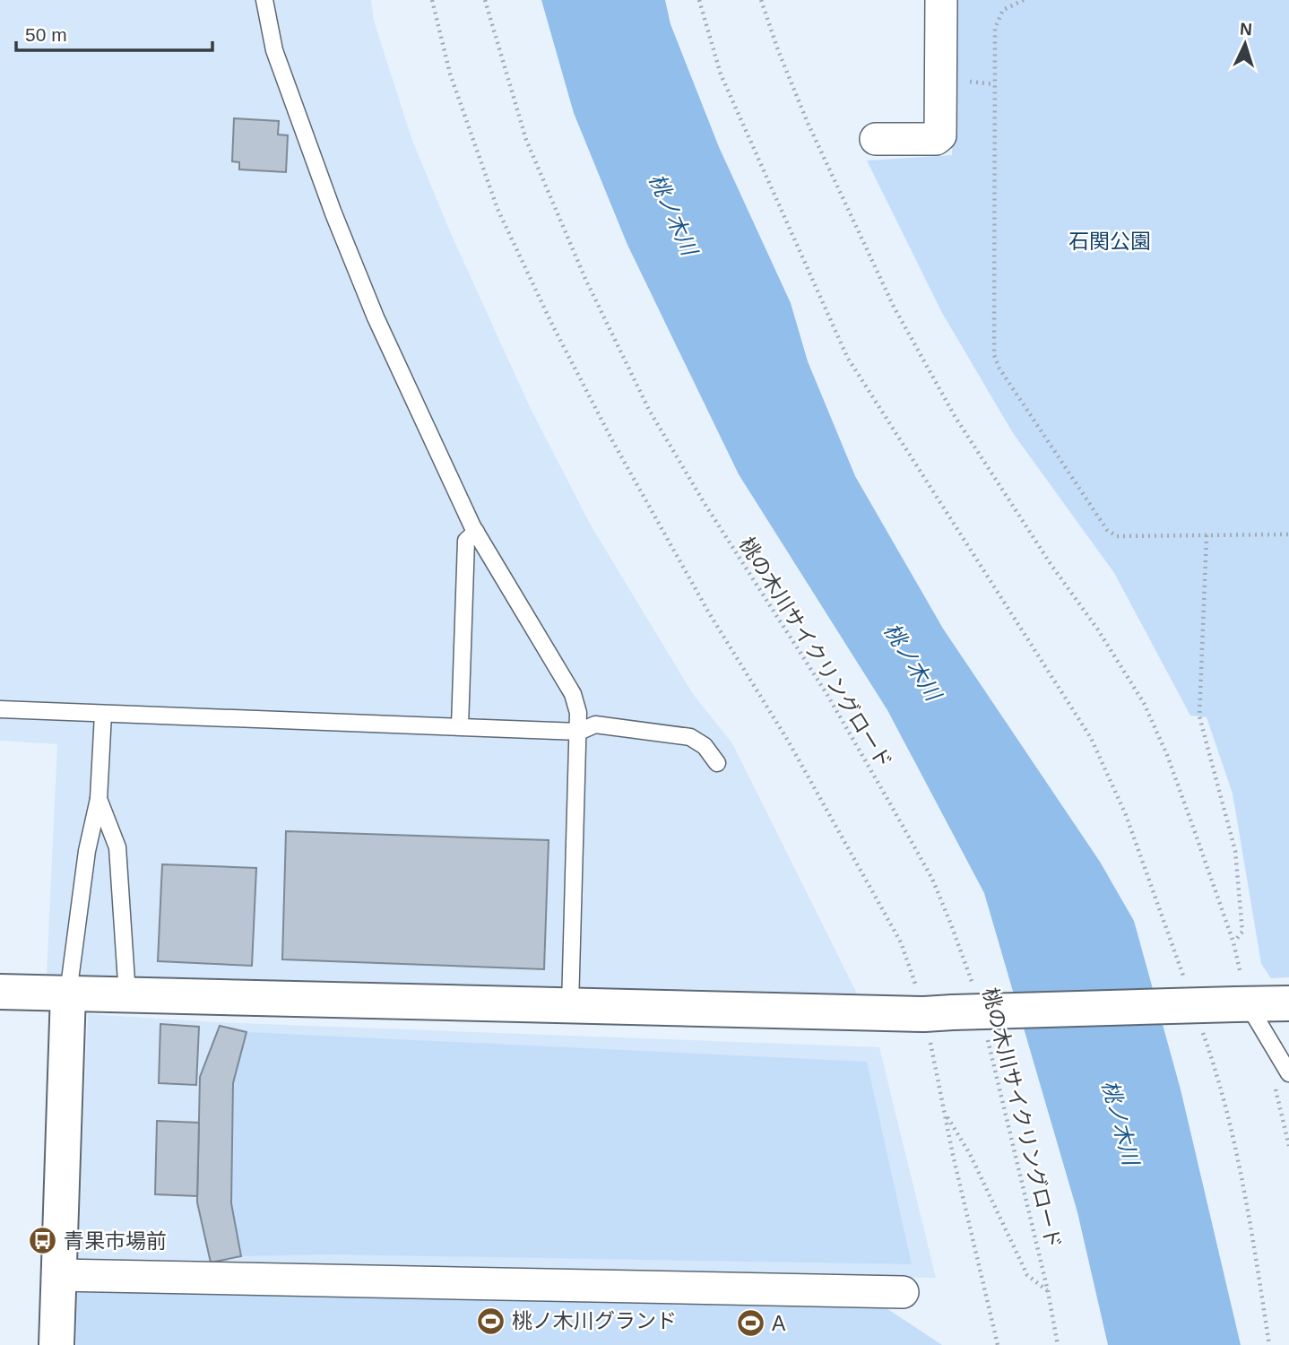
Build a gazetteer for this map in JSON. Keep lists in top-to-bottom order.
{
  "streets": {
    "path": ["桃の木川サイクリングロード"]
  },
  "water": ["桃ノ木川"],
  "parks": ["石関公園"],
  "places": {
    "bus stop": ["青果市場前"],
    "sports": ["桃ノ木川グランド", "A"]
  },
  "scale_bar": "50 m",
  "north": "top"
}
